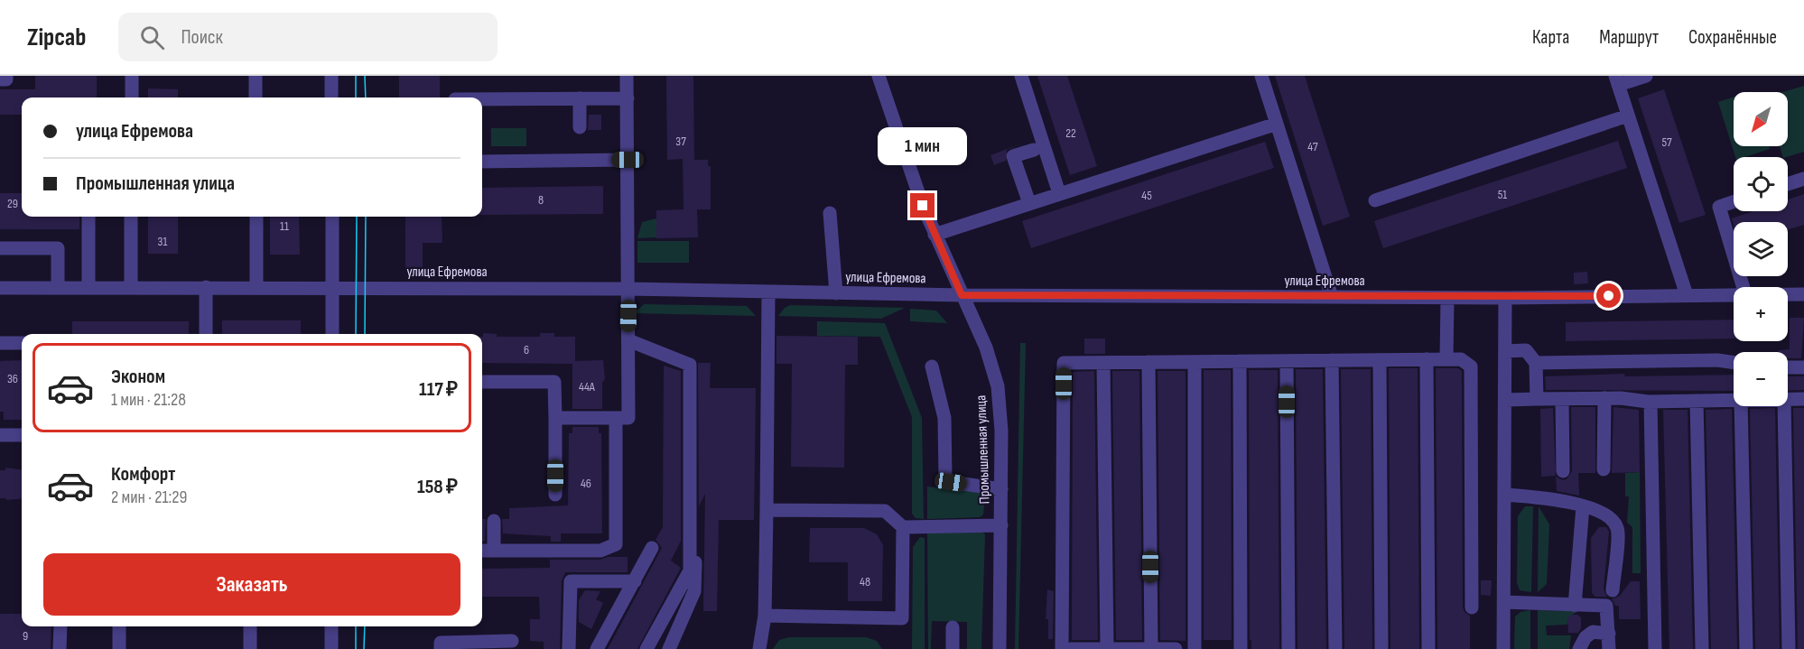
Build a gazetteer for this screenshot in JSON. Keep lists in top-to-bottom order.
{
  "streets": {
    "street": ["улица Ефремова", "Промышленная улица"]
  },
  "crossings": [
    ["улица Ефремова", "Промышленная улица"]
  ],
  "house_numbers": [
    "22",
    "37",
    "57",
    "47",
    "51",
    "45",
    "8",
    "29",
    "11",
    "31",
    "6",
    "36",
    "44А",
    "46",
    "48",
    "9"
  ],
  "north": "bottom left",
  "page": {
    "header": "Zipcab",
    "search": "Поиск",
    "nav": ["Карта", "Маршрут", "Сохранённые"],
    "map_buttons": ["+", "−"],
    "banner": ["улица Ефремова", "Промышленная улица"],
    "bubble": "1 мин",
    "list": [
      {
        "name": "Эконом",
        "note": "1 мин · 21:28",
        "value": "117 ₽"
      },
      {
        "name": "Комфорт",
        "note": "2 мин · 21:29",
        "value": "158 ₽"
      }
    ],
    "buttons": "Заказать"
  }
}
